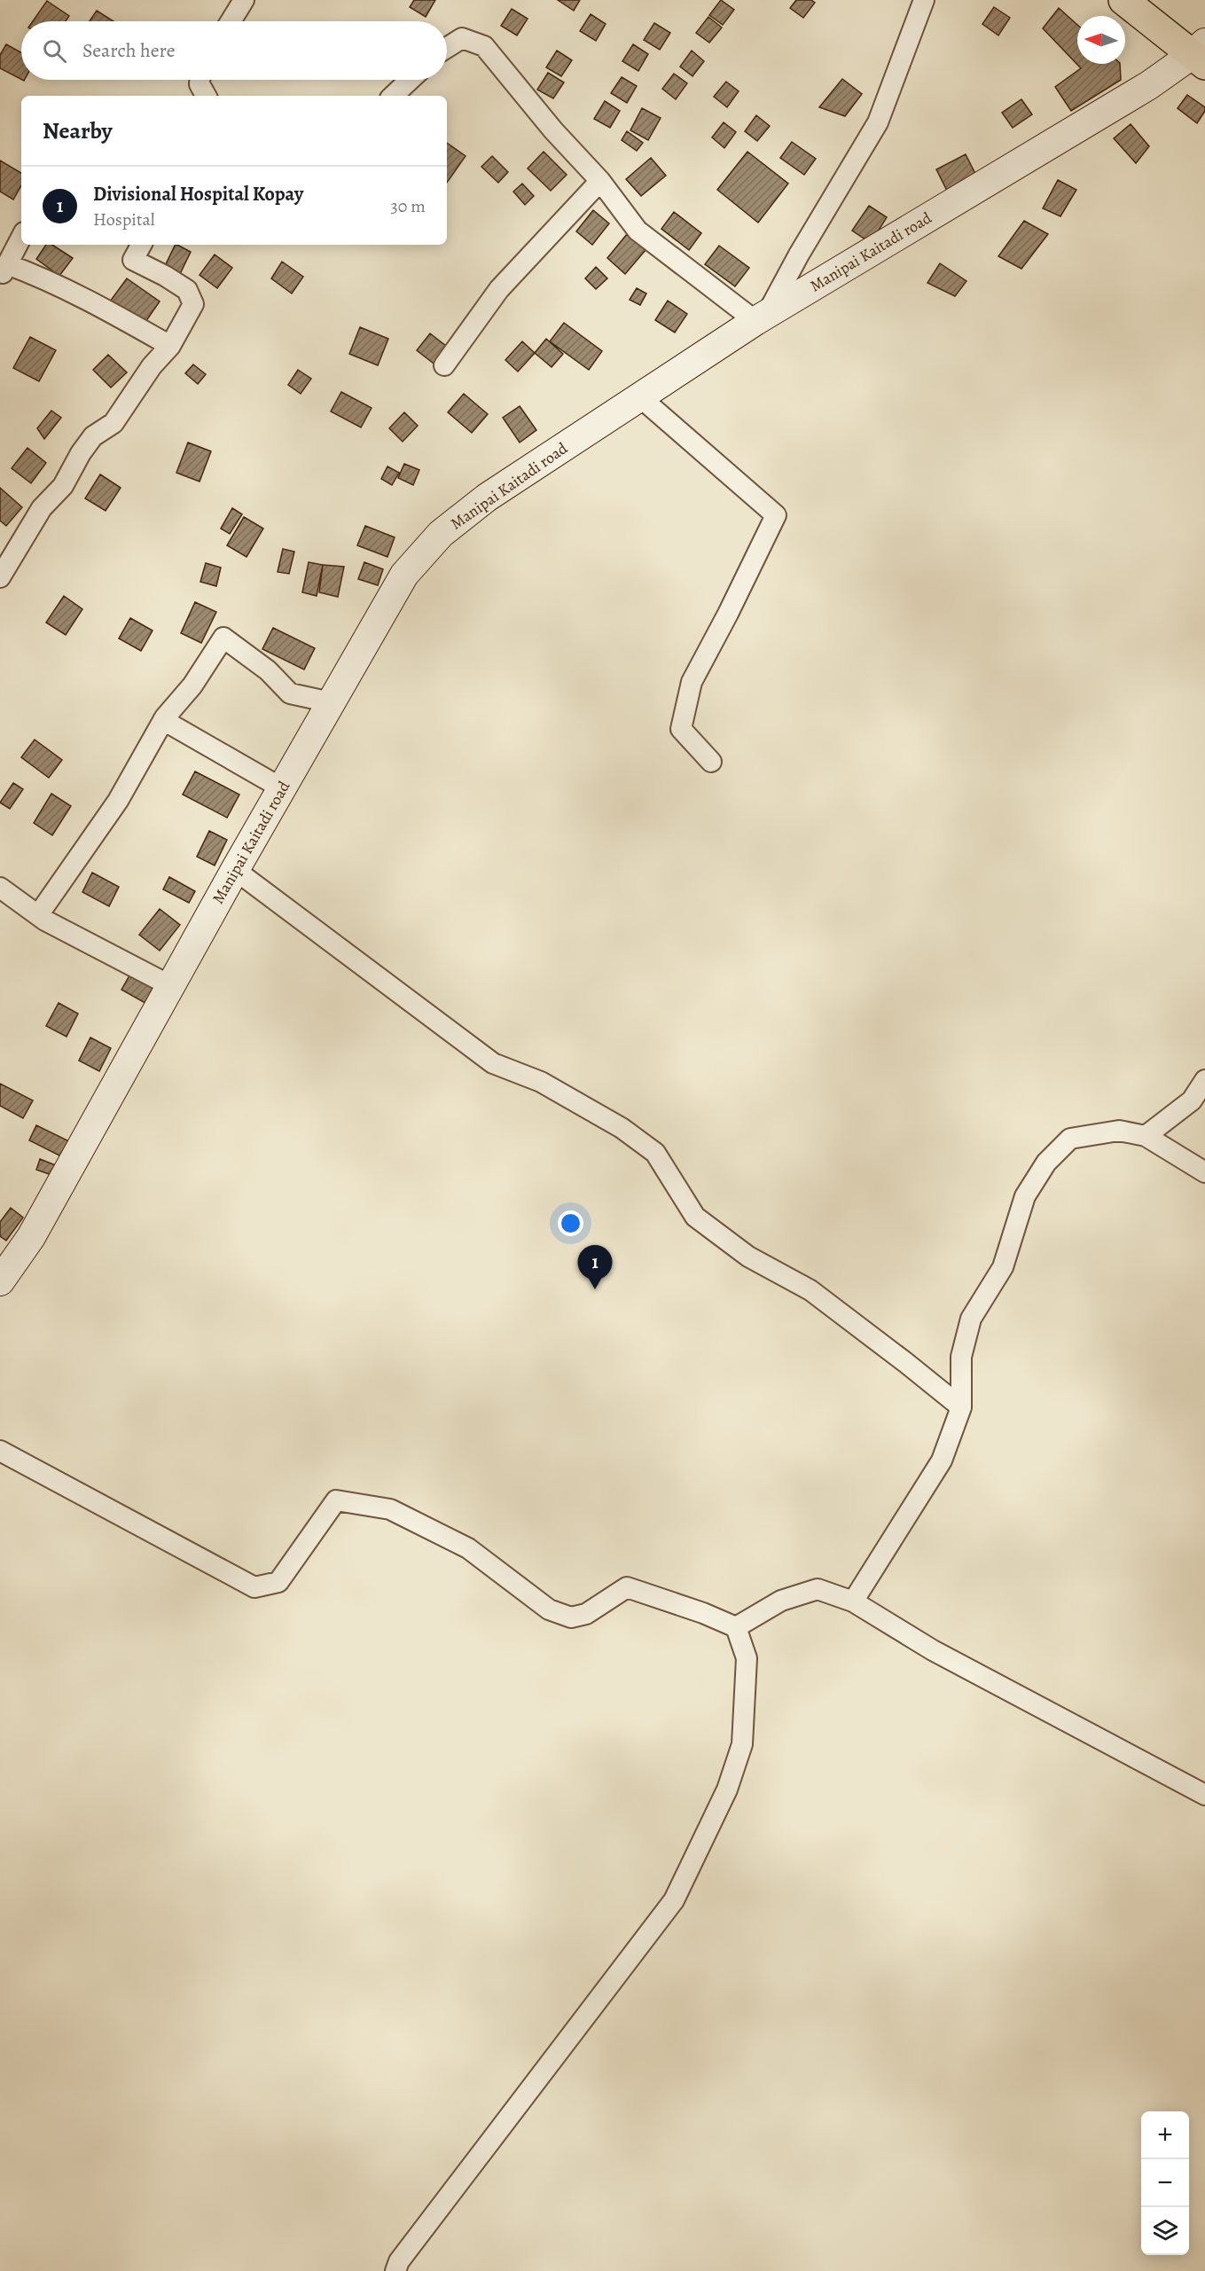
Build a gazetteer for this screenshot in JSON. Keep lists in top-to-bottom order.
{
  "streets": {
    "main road": ["Manipai Kaitadi road"]
  },
  "north": "left",
  "page": {
    "search": "Search here",
    "heading": "Nearby",
    "list": [
      {
        "mark": "1",
        "name": "Divisional Hospital Kopay",
        "note": "Hospital",
        "value": "30 m"
      }
    ],
    "pins": "1",
    "map_buttons": ["+", "−"]
  }
}
